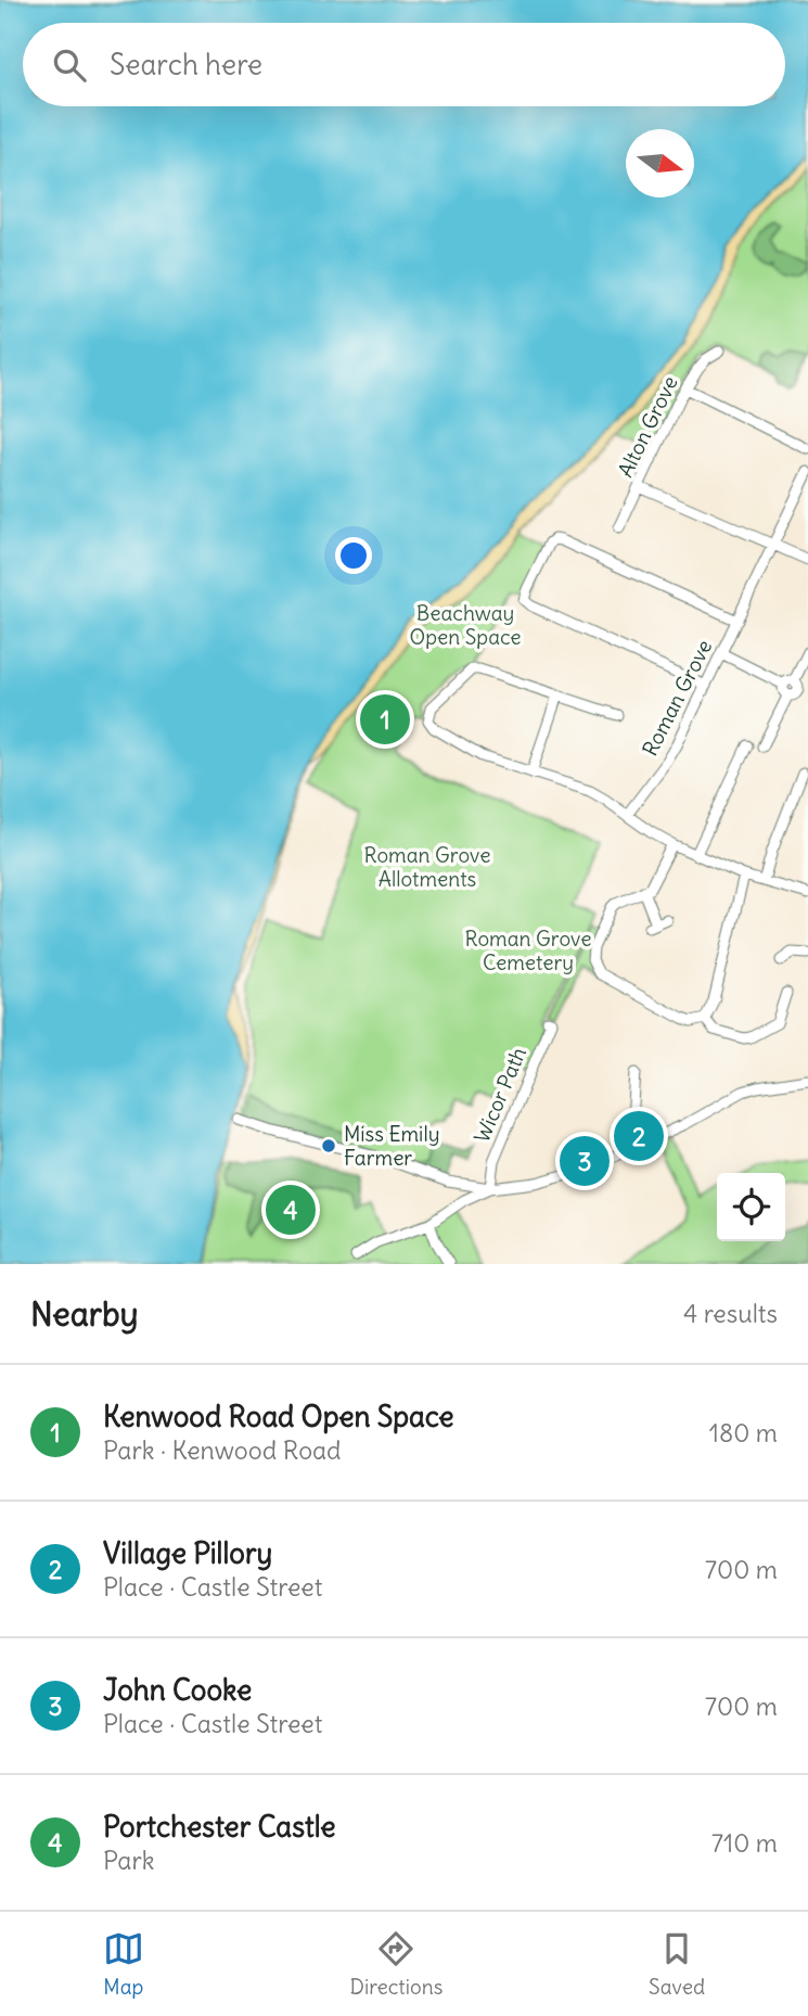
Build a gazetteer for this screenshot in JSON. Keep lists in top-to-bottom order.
{
  "streets": {
    "street": ["Alton Grove", "Roman Grove", "Wicor Path"]
  },
  "parks": ["Beachway Open Space", "Roman Grove Allotments", "Roman Grove Cemetery"],
  "places": ["Miss Emily Farmer"],
  "north": "right",
  "page": {
    "search": "Search here",
    "pins": [
      "1",
      "2",
      "3",
      "4"
    ],
    "heading": ["Nearby", "4 results"],
    "list": [
      {
        "mark": "1",
        "name": "Kenwood Road Open Space",
        "note": "Park · Kenwood Road",
        "value": "180 m"
      },
      {
        "mark": "2",
        "name": "Village Pillory",
        "note": "Place · Castle Street",
        "value": "700 m"
      },
      {
        "mark": "3",
        "name": "John Cooke",
        "note": "Place · Castle Street",
        "value": "700 m"
      },
      {
        "mark": "4",
        "name": "Portchester Castle",
        "note": "Park",
        "value": "710 m"
      }
    ],
    "nav": ["Map", "Directions", "Saved"]
  }
}
